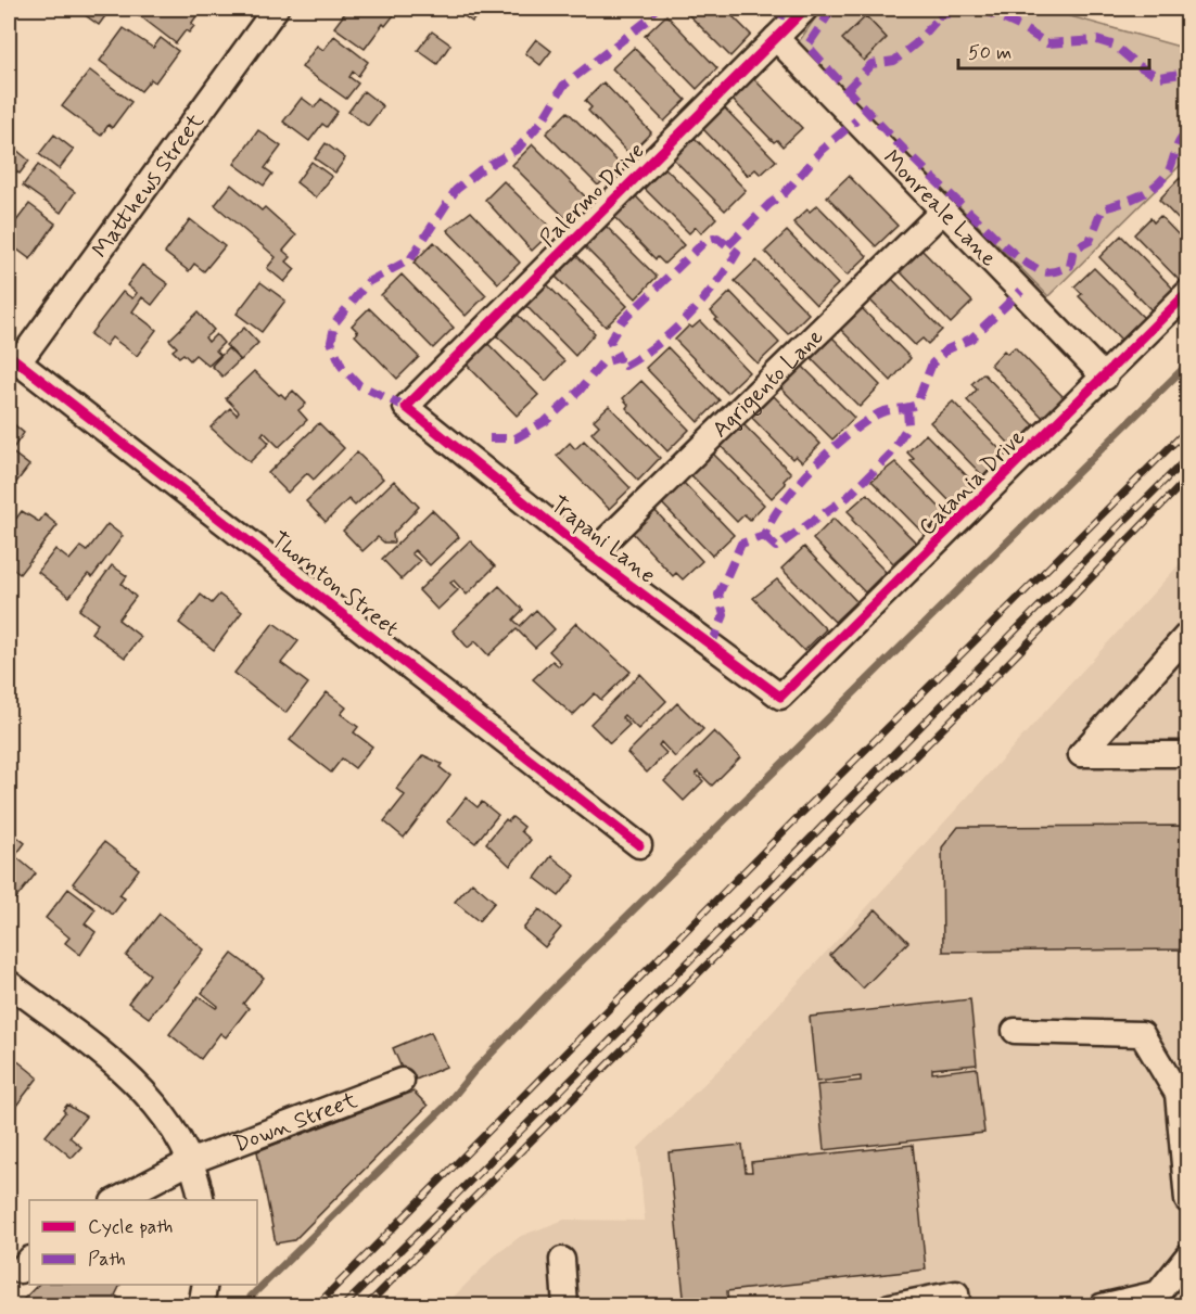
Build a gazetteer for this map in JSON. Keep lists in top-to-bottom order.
{
  "streets": {
    "street": [
      "Matthews Street",
      "Palermo Drive",
      "Monreale Lane",
      "Agrigento Lane",
      "Catania Drive",
      "Trapani Lane",
      "Thornton Street",
      "Down Street"
    ]
  },
  "crossings": [
    ["Matthews Street", "Thornton Street"],
    ["Palermo Drive", "Monreale Lane"],
    ["Palermo Drive", "Trapani Lane"],
    ["Monreale Lane", "Agrigento Lane"],
    ["Monreale Lane", "Catania Drive"],
    ["Agrigento Lane", "Trapani Lane"],
    ["Catania Drive", "Trapani Lane"]
  ],
  "legend": ["Cycle path", "Path"],
  "scale_bar": "50 m"
}
